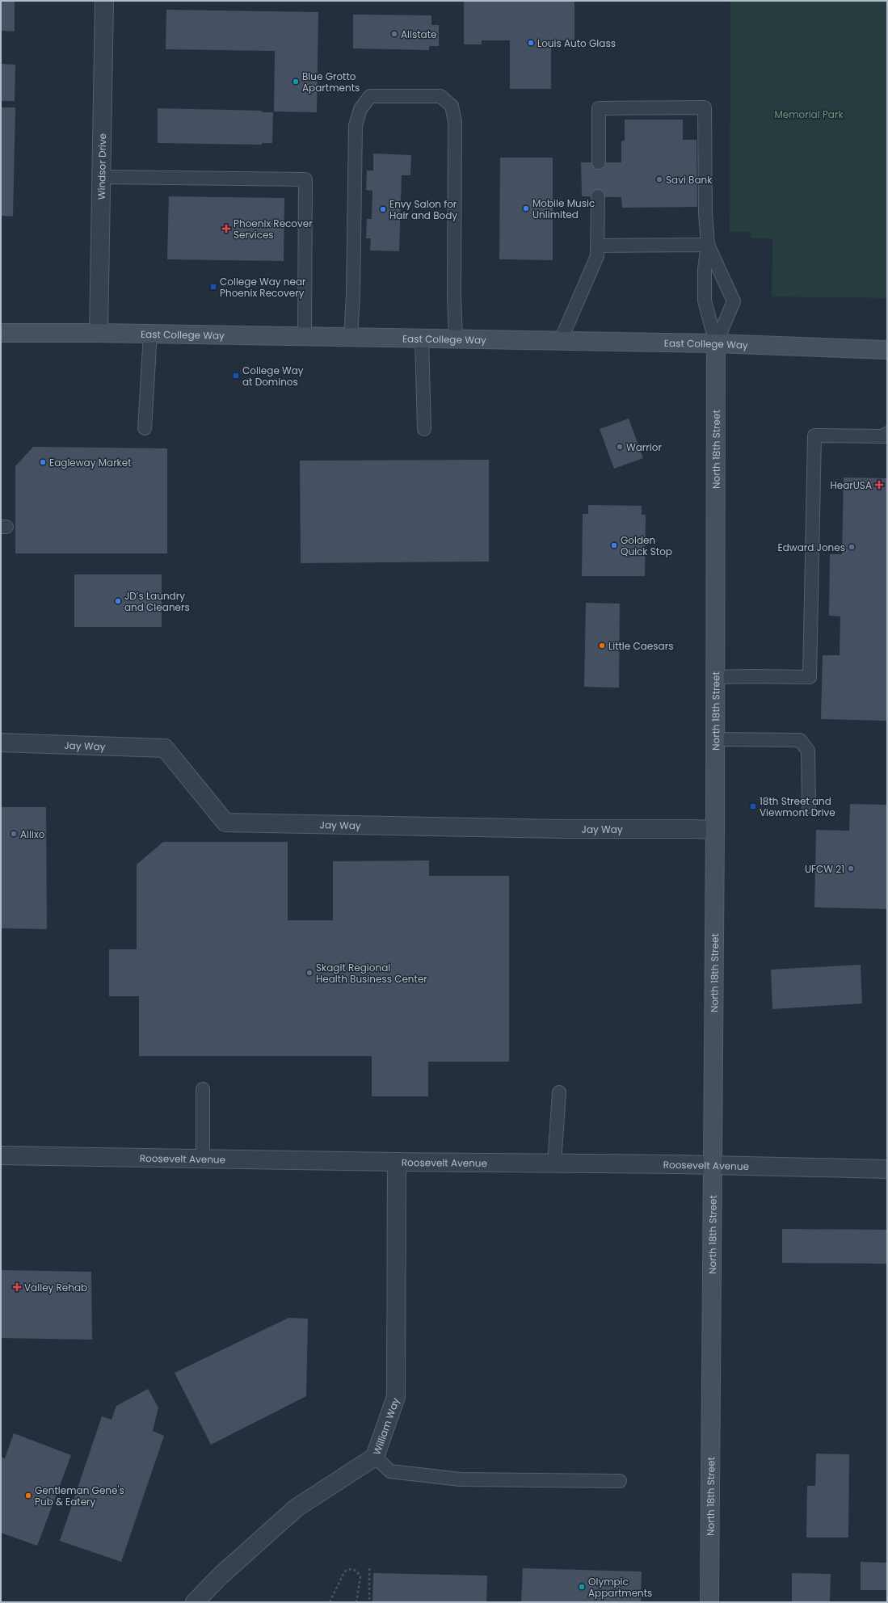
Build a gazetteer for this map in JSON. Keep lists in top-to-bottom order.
{
  "streets": {
    "street": [
      "Windsor Drive",
      "East College Way",
      "North 18th Street",
      "Jay Way",
      "Roosevelt Avenue",
      "William Way"
    ]
  },
  "crossings": [
    ["Windsor Drive", "East College Way"],
    ["East College Way", "North 18th Street"],
    ["North 18th Street", "Jay Way"],
    ["North 18th Street", "Roosevelt Avenue"],
    ["Roosevelt Avenue", "William Way"]
  ],
  "parks": ["Memorial Park"],
  "places": {
    "other": [
      "Allstate",
      "Louis Auto Glass",
      "Blue Grotto Apartments",
      "Savi Bank",
      "Mobile Music Unlimited",
      "Envy Salon for Hair and Body",
      "Warrior",
      "Eagleway Market",
      "Golden Quick Stop",
      "Edward Jones",
      "JD’s Laundry and Cleaners",
      "Little Caesars",
      "Allixo",
      "UFCW 21",
      "Skagit Regional Health Business Center",
      "Gentleman Gene's Pub & Eatery",
      "Olympic Appartments"
    ],
    "health": ["Phoenix Recover Services", "HearUSA", "Valley Rehab"],
    "transit": ["College Way near Phoenix Recovery", "College Way at Dominos", "18th Street and Viewmont Drive"]
  }
}
